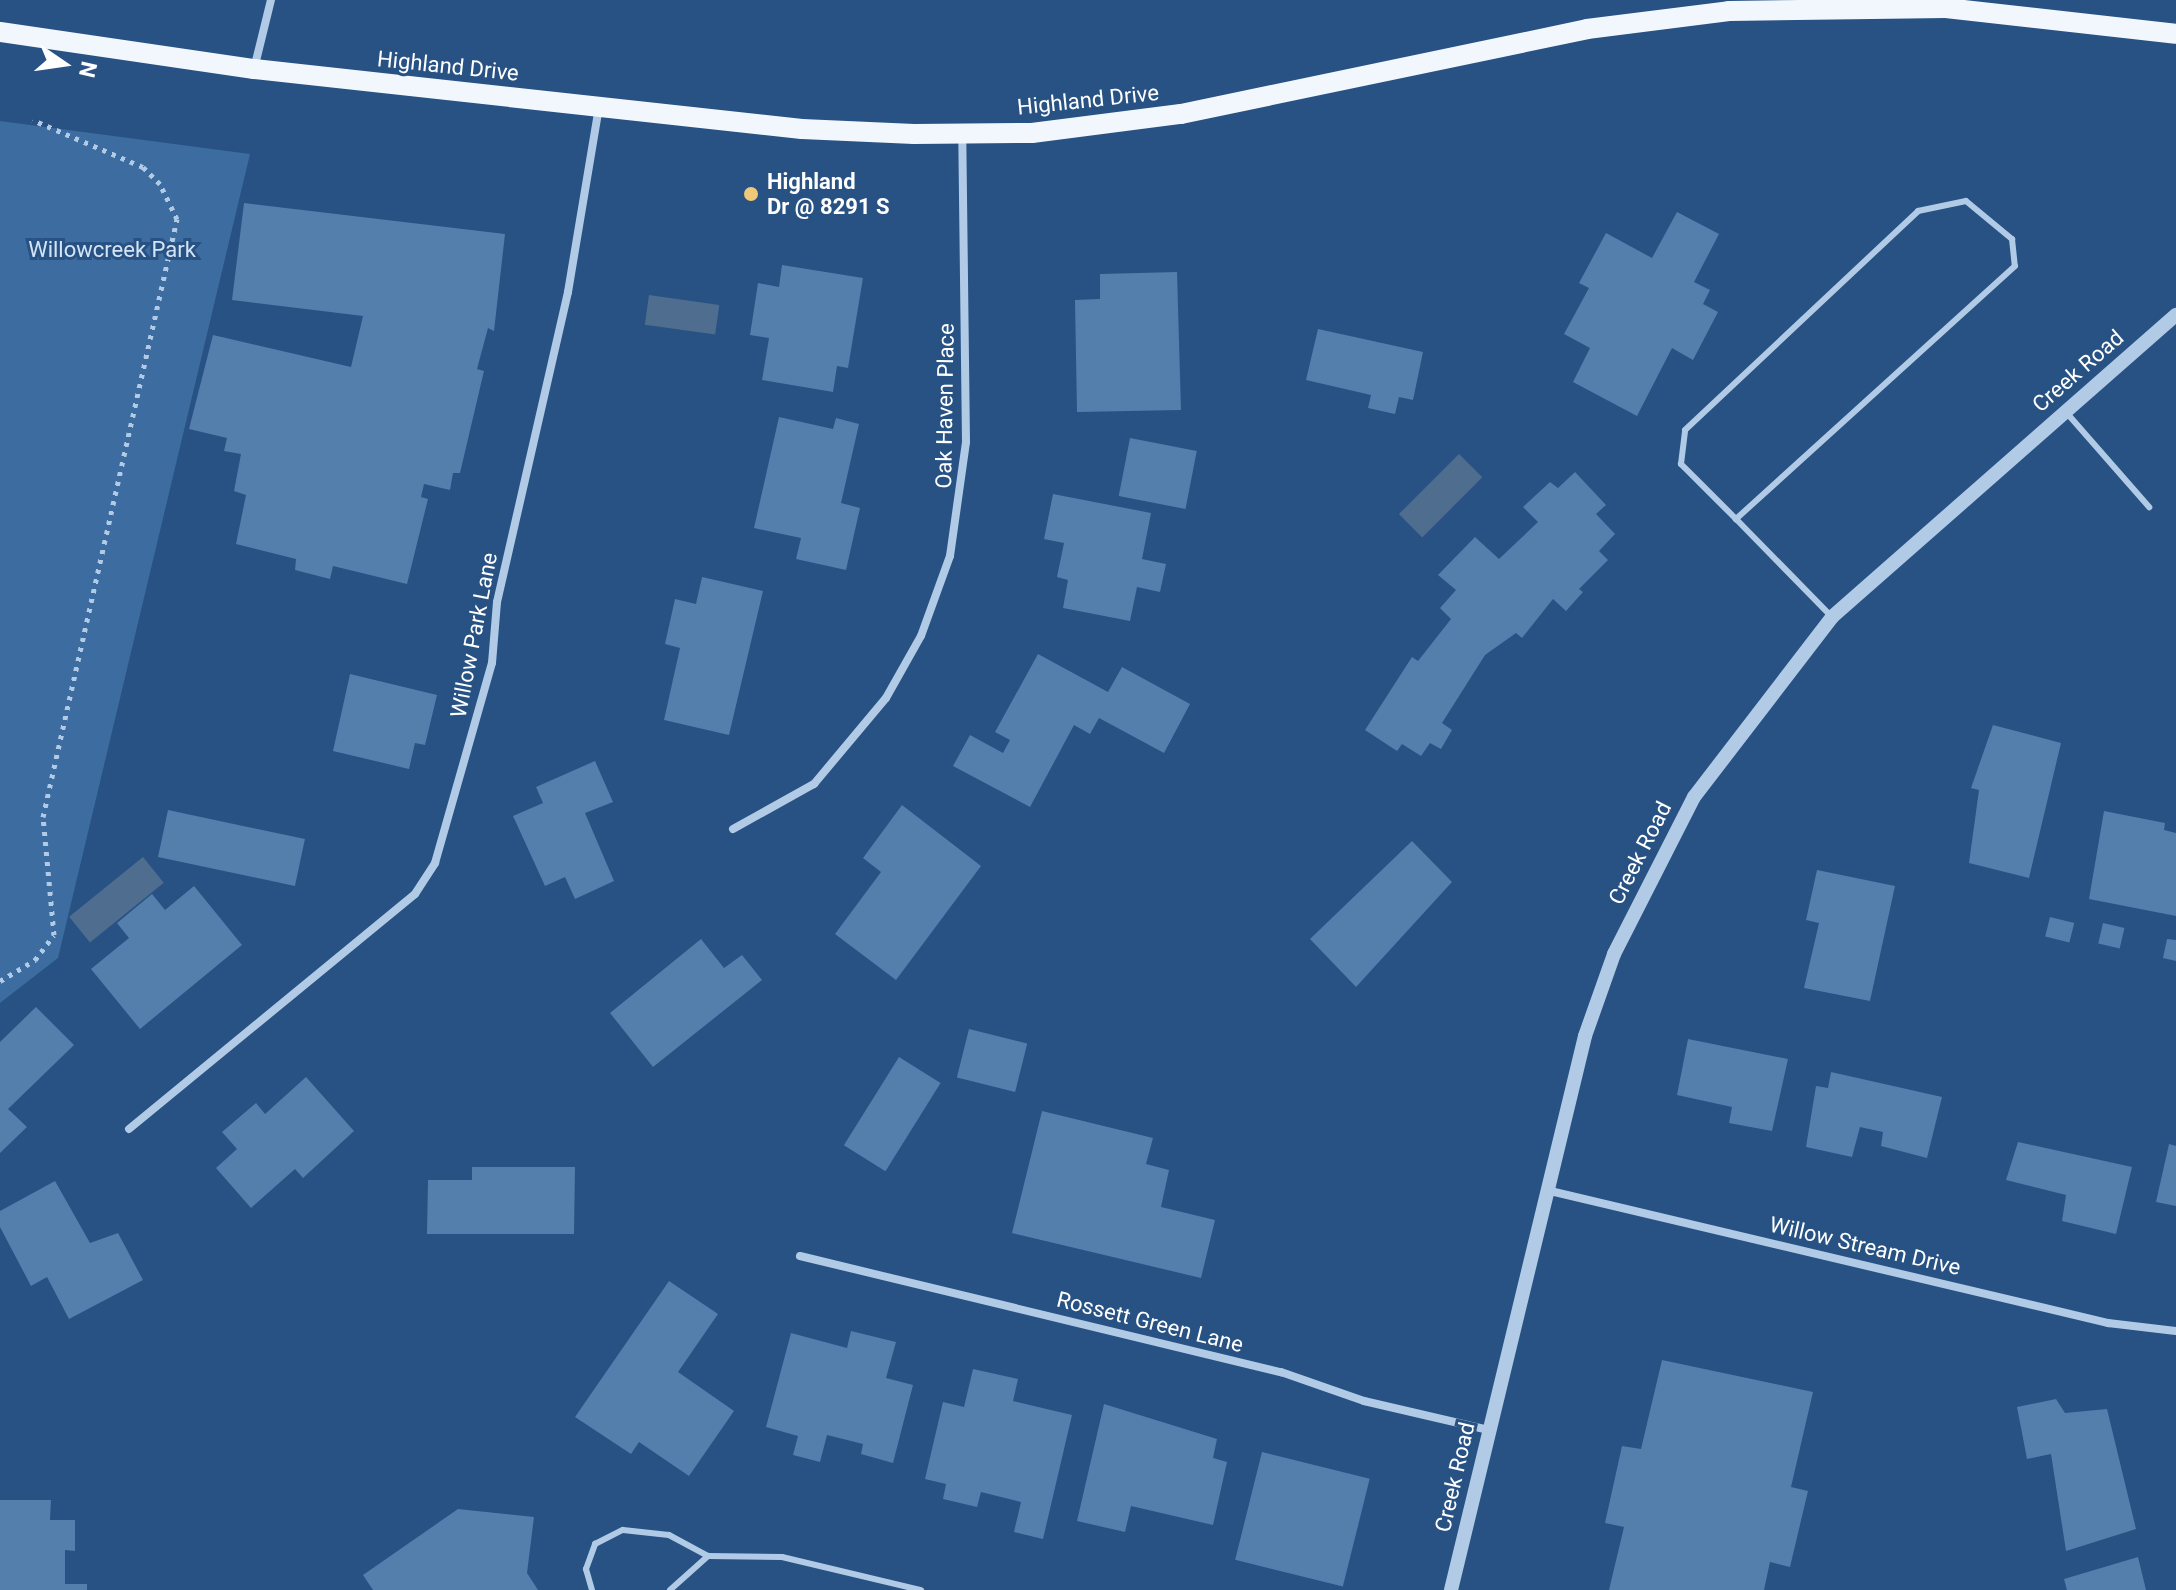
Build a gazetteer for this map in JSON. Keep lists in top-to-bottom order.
{
  "streets": {
    "main road": ["Highland Drive"],
    "street": [
      "Creek Road",
      "Oak Haven Place",
      "Willow Park Lane",
      "Willow Stream Drive",
      "Rossett Green Lane"
    ]
  },
  "crossings": [
    ["Highland Drive", "Oak Haven Place"],
    ["Highland Drive", "Willow Park Lane"],
    ["Creek Road", "Willow Stream Drive"],
    ["Creek Road", "Rossett Green Lane"]
  ],
  "parks": ["Willowcreek Park"],
  "places": ["Highland Dr @ 8291 S"],
  "north": "right"
}
